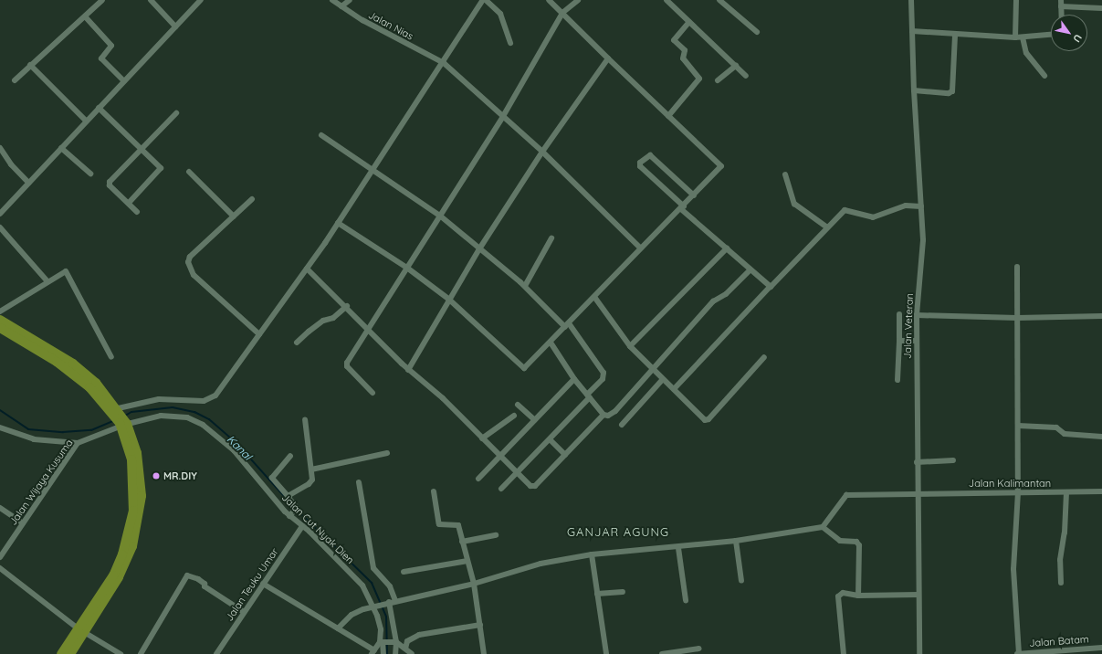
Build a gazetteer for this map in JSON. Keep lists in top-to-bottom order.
{
  "streets": {
    "street": [
      "Jalan Nias",
      "Jalan Veteran",
      "Jalan Wijaya Kusuma",
      "Jalan Kalimantan",
      "Jalan Cut Nyak Dien",
      "Jalan Teuku Umar",
      "Jalan Batam"
    ]
  },
  "crossings": [
    ["Jalan Veteran", "Jalan Kalimantan"],
    ["Jalan Wijaya Kusuma", "Jalan Cut Nyak Dien"],
    ["Jalan Cut Nyak Dien", "Jalan Teuku Umar"]
  ],
  "districts": ["GANJAR AGUNG"],
  "water": ["Kanal"],
  "places": ["MR.DIY"],
  "north": "bottom right"
}
